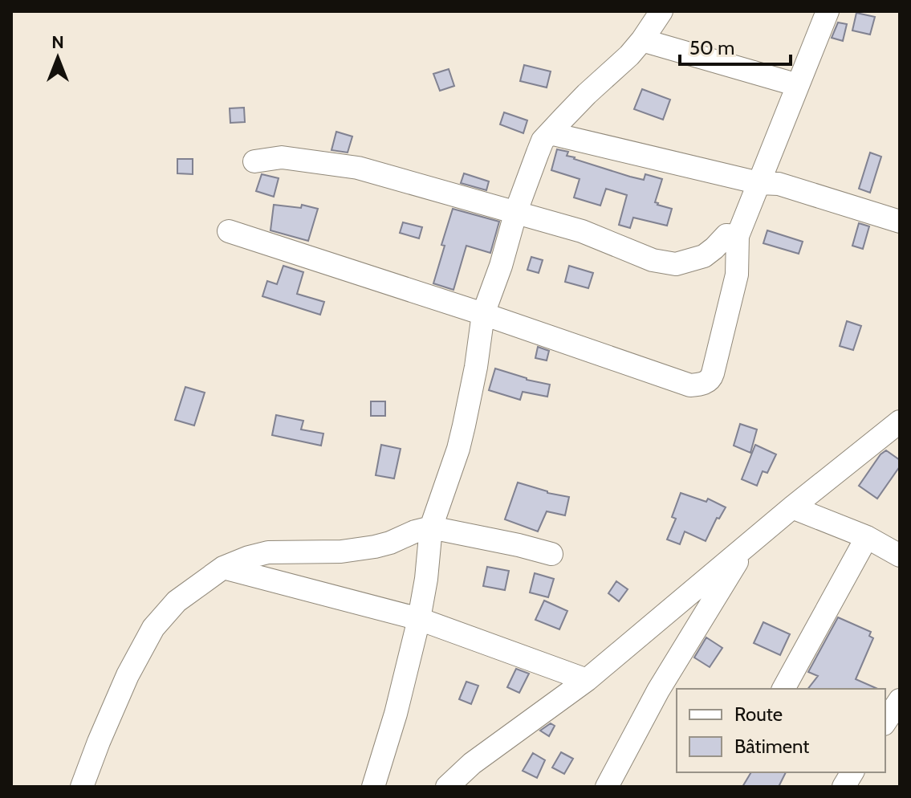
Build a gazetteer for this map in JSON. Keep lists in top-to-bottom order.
{
  "legend": ["Route", "Bâtiment"],
  "scale_bar": "50 m",
  "north": "top"
}
